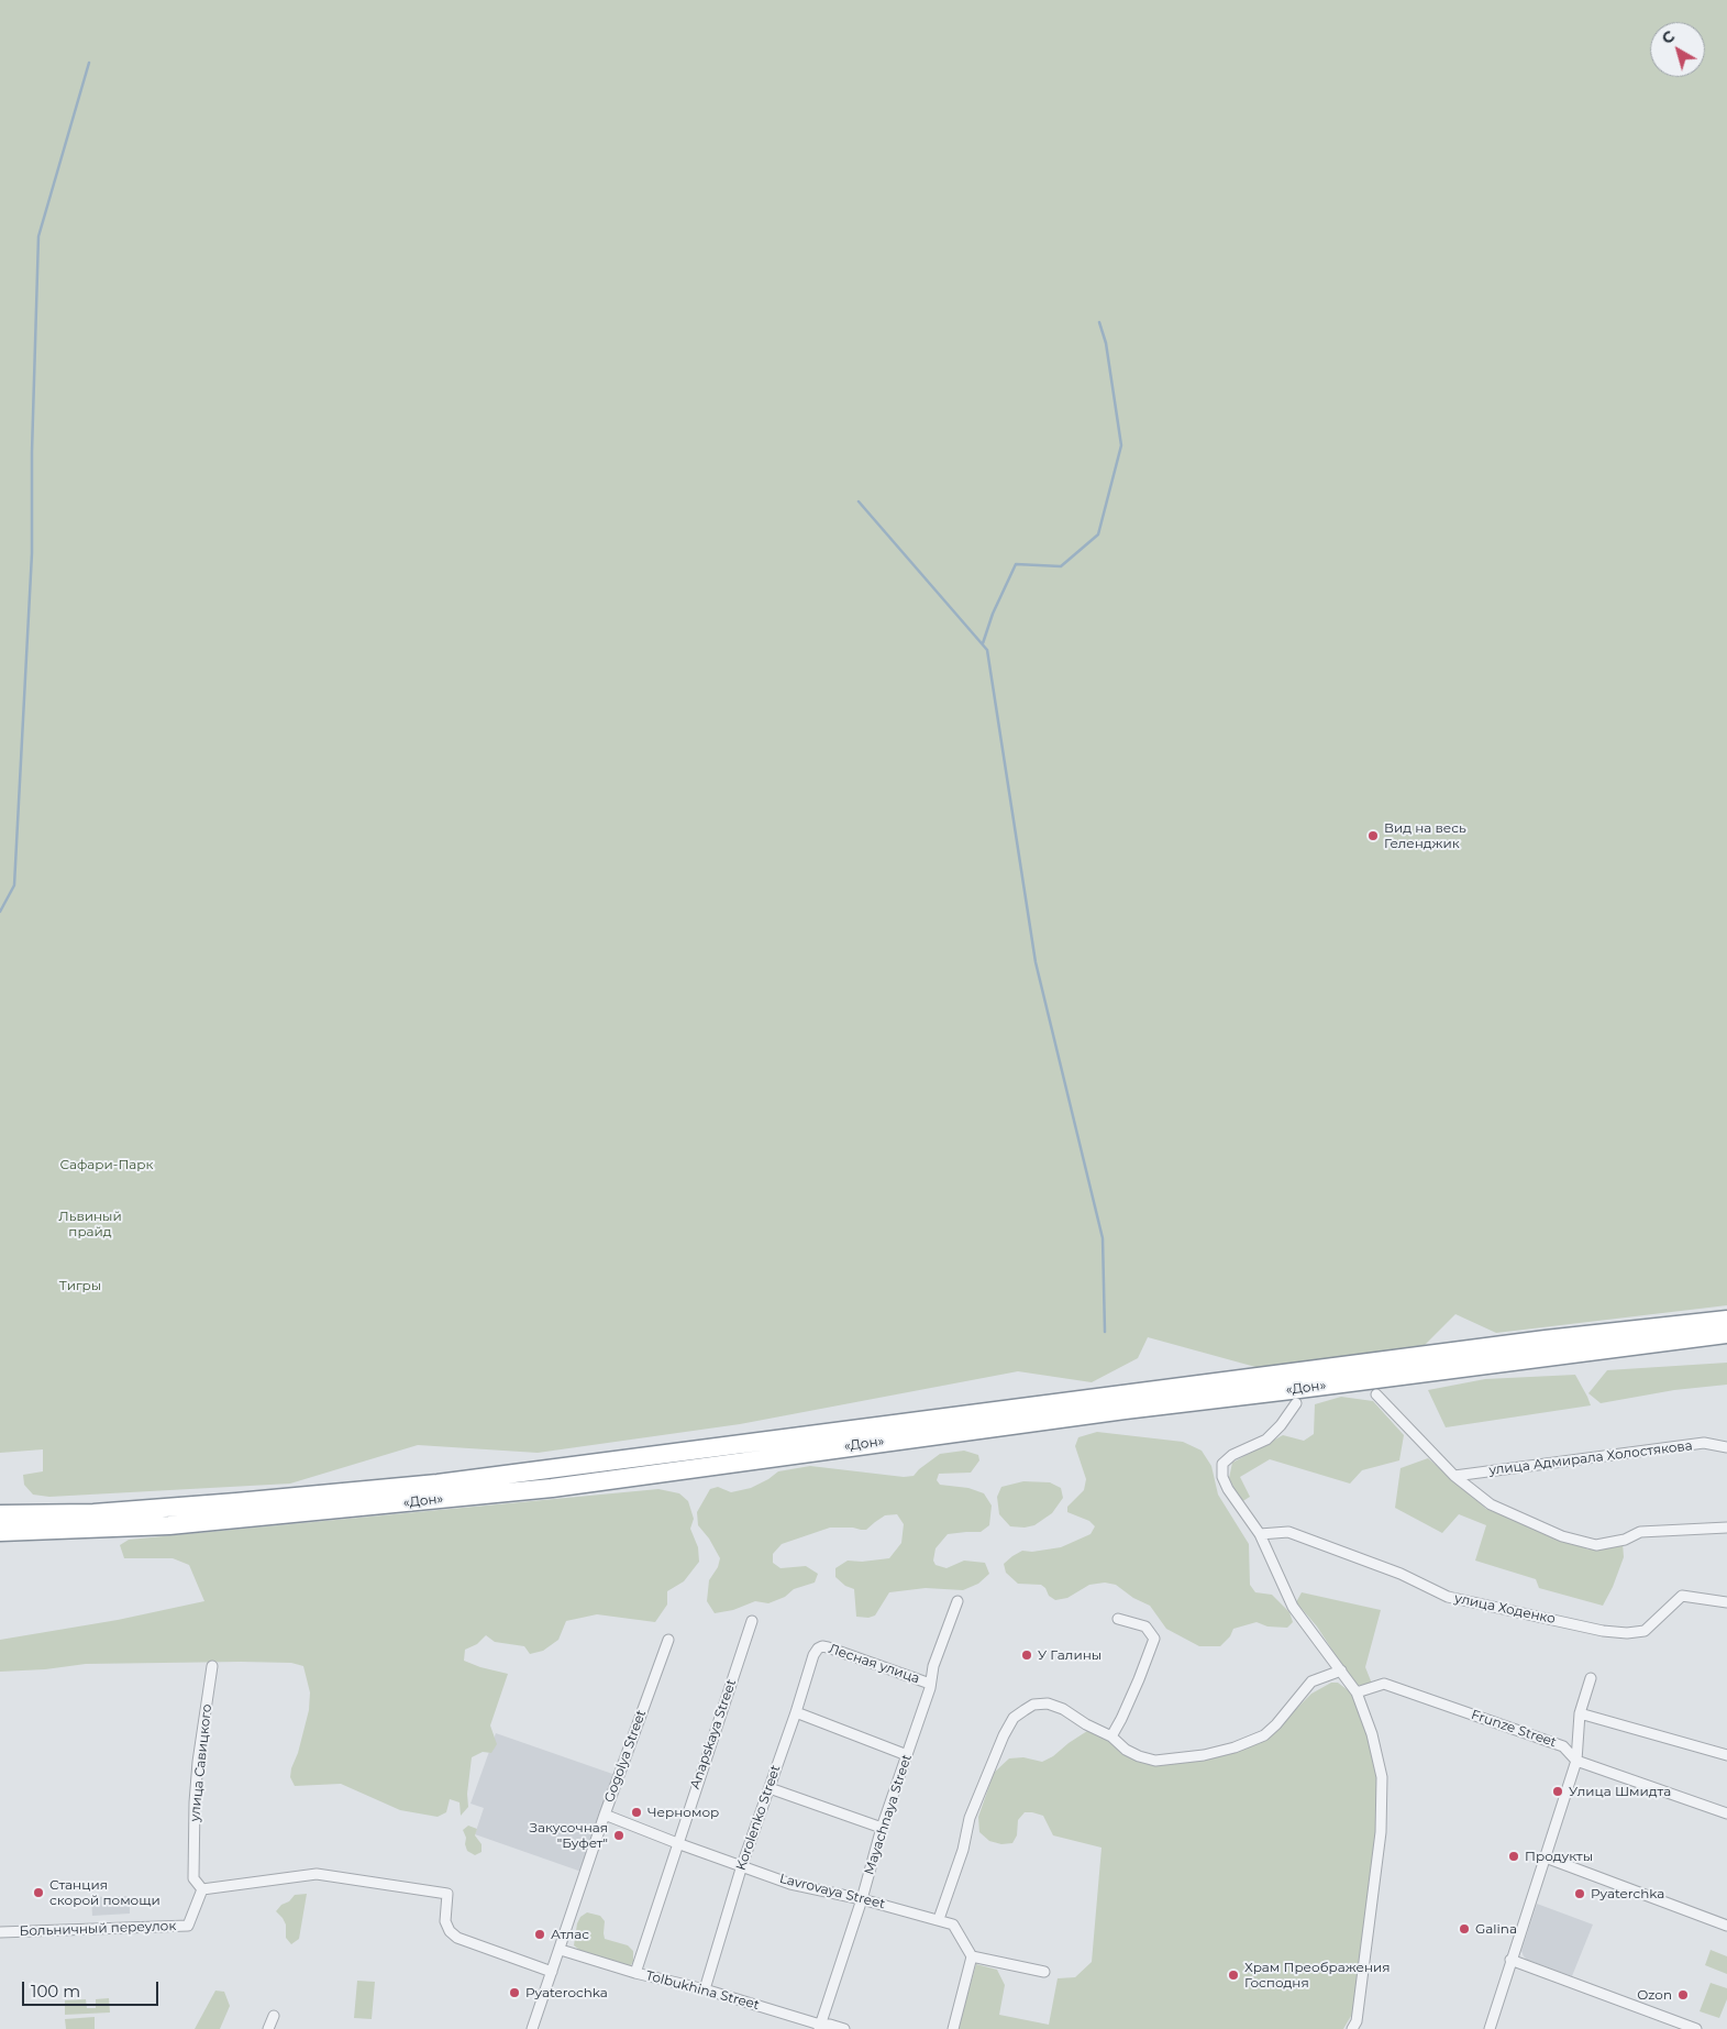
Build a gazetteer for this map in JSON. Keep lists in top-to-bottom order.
{
  "streets": {
    "highway": ["«Дон»"],
    "street": [
      "улица Адмирала Холостякова",
      "улица Ходенко",
      "Лесная улица",
      "Frunze Street",
      "Anapskaya Street",
      "Gogolya Street",
      "улица Савицкого",
      "Mayachnaya Street",
      "Korolenko Street",
      "Lavrovaya Street",
      "Больничный переулок",
      "Tolbukhina Street"
    ]
  },
  "crossings": [
    ["Лесная улица", "Mayachnaya Street"],
    ["Лесная улица", "Korolenko Street"],
    ["Anapskaya Street", "Lavrovaya Street"],
    ["Anapskaya Street", "Tolbukhina Street"],
    ["Gogolya Street", "Lavrovaya Street"],
    ["Gogolya Street", "Tolbukhina Street"],
    ["улица Савицкого", "Больничный переулок"],
    ["Mayachnaya Street", "Lavrovaya Street"],
    ["Mayachnaya Street", "Tolbukhina Street"],
    ["Korolenko Street", "Lavrovaya Street"],
    ["Korolenko Street", "Tolbukhina Street"]
  ],
  "parks": ["Сафари-Парк", "Львиный прайд", "Тигры"],
  "places": [
    "Вид на весь Геленджик",
    "У Галины",
    "Улица Шмидта",
    "Черномор",
    "Закусочная \"Буфет\"",
    "Продукты",
    "Станция скорой помощи",
    "Pyaterchka",
    "Galina",
    "Атлас",
    "Храм Преображения Господня",
    "Pyaterochka",
    "Ozon"
  ],
  "scale_bar": "100 m",
  "north": "top left"
}
